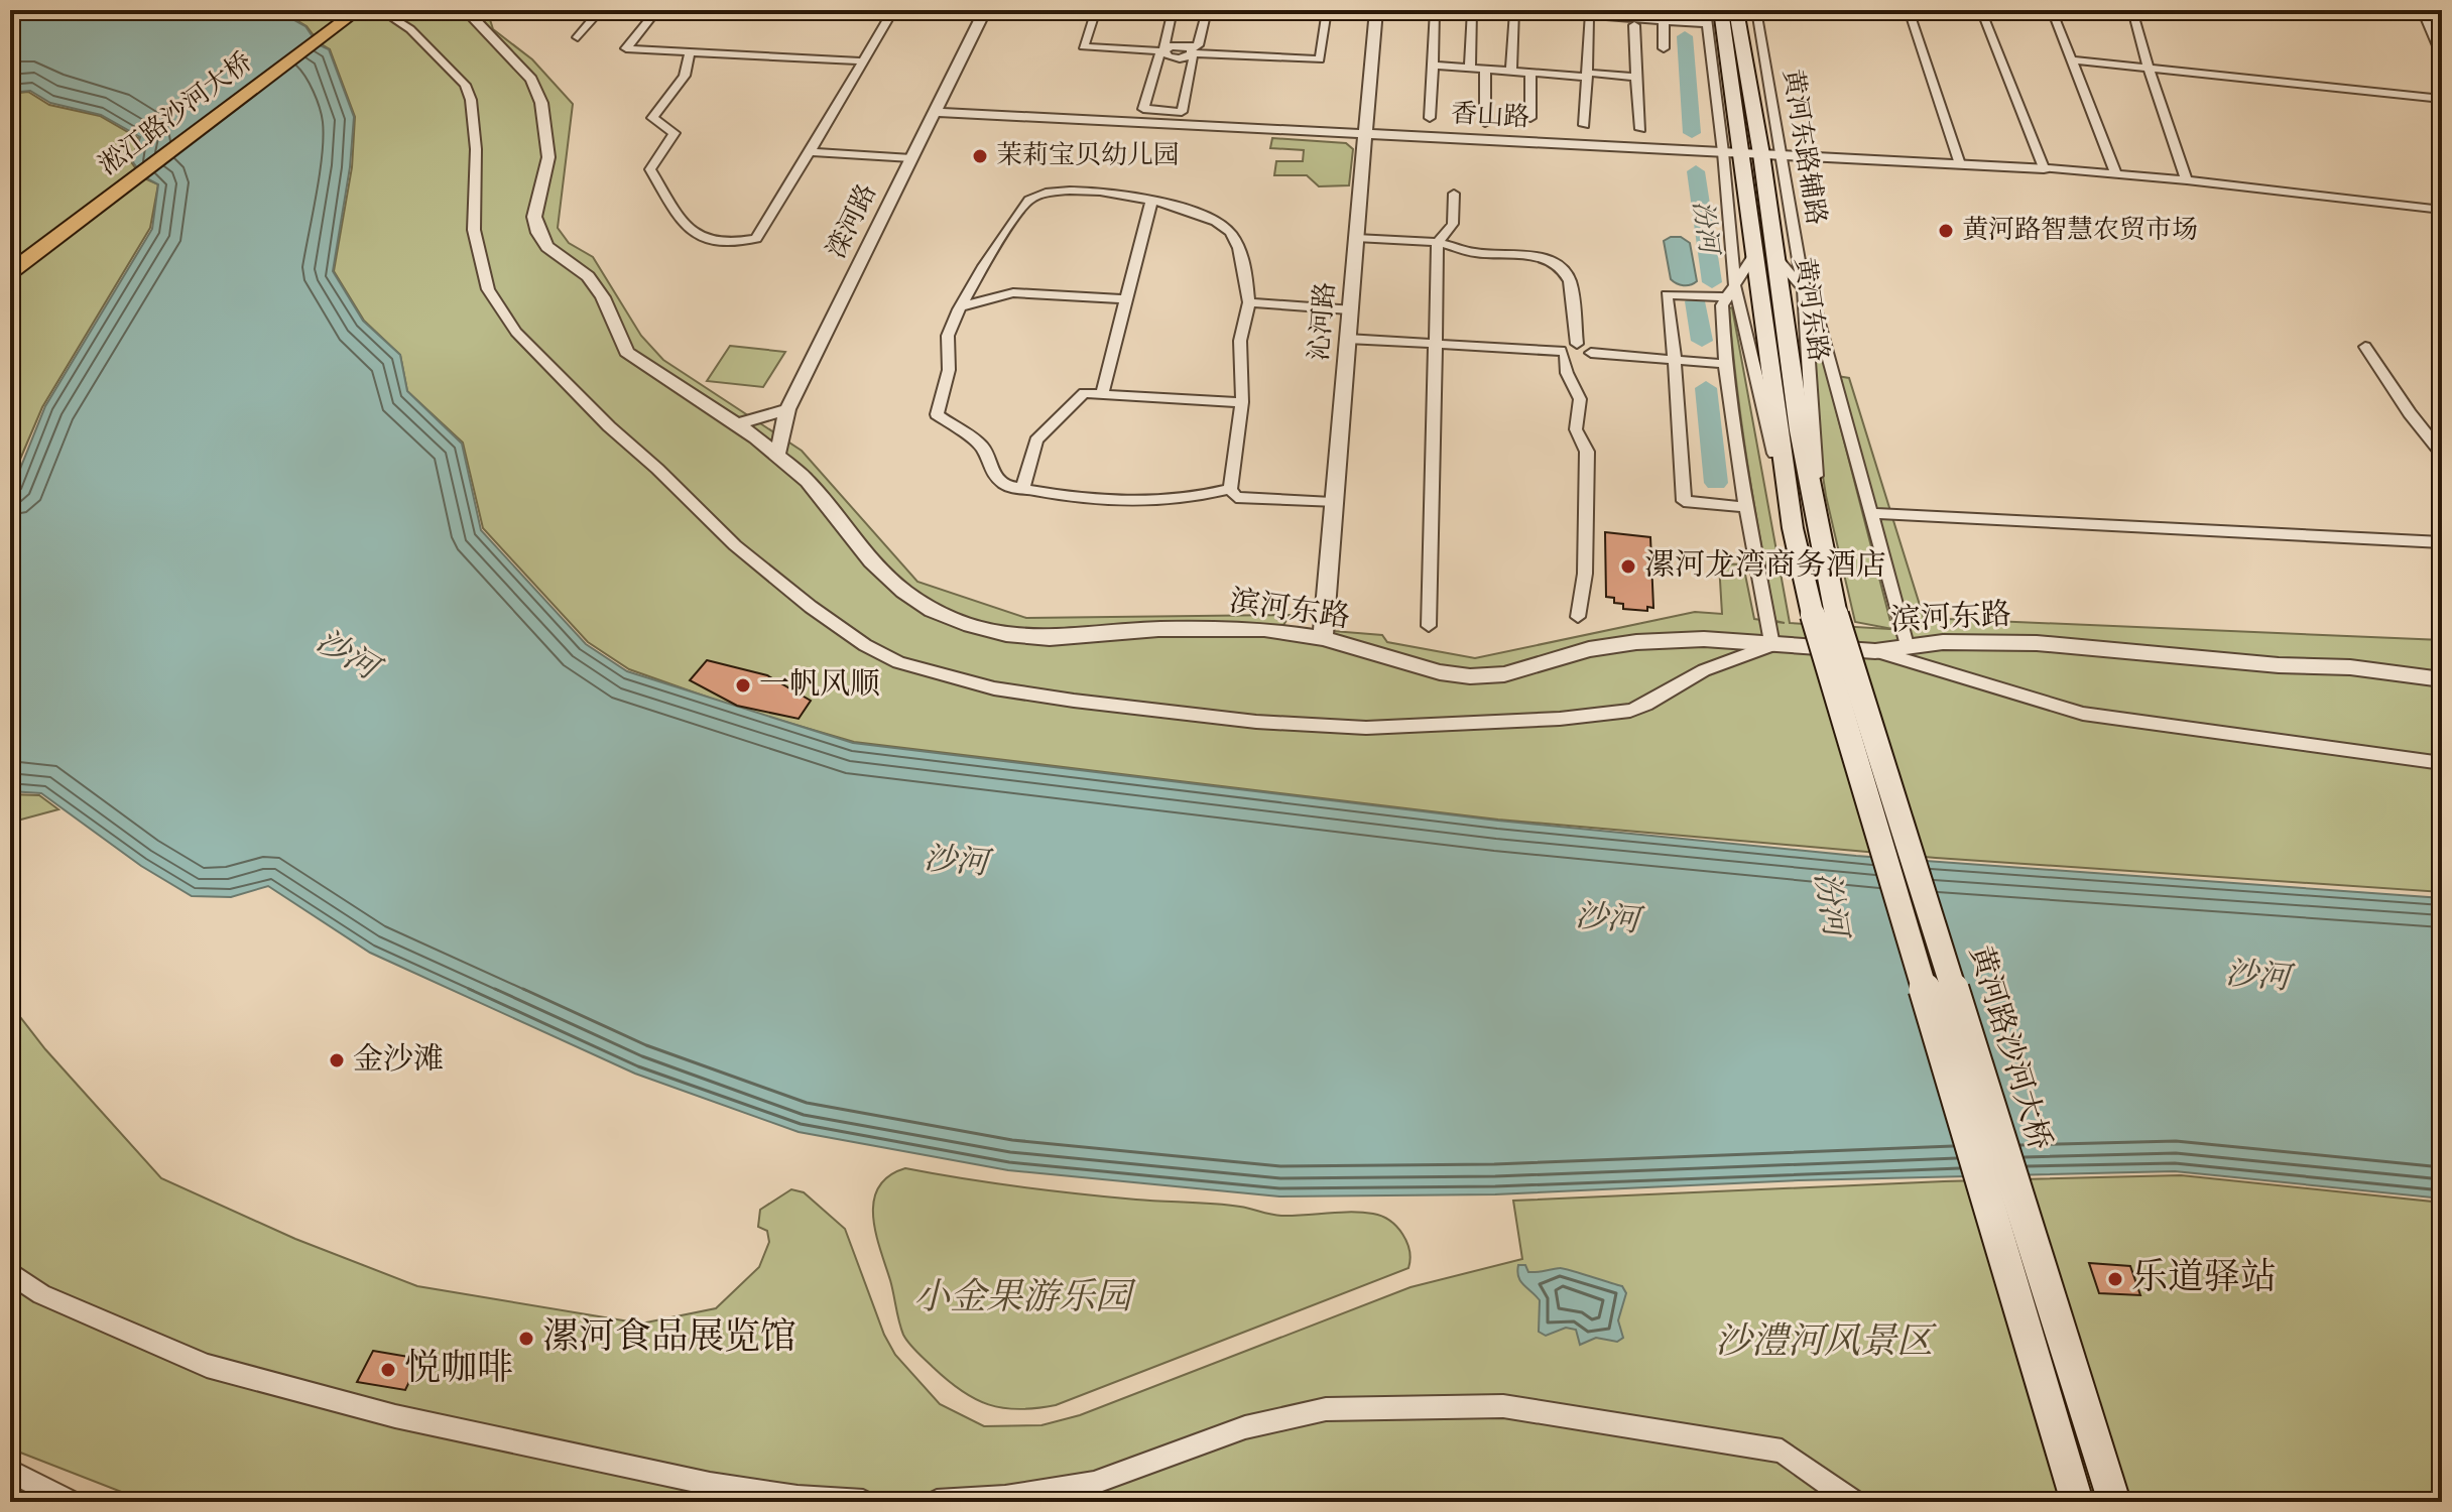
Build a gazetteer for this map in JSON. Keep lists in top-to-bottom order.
{
  "streets": {
    "main road": ["淞江路沙河大桥", "黄河东路", "黄河路沙河大桥"],
    "street": [
      "香山路",
      "黄河东路辅路",
      "滦河路",
      "沁河路",
      "滨河东路"
    ]
  },
  "crossings": [
    ["香山路", "黄河东路辅路"],
    ["香山路", "滦河路"],
    ["香山路", "黄河东路"],
    ["香山路", "沁河路"],
    ["黄河东路辅路", "黄河东路"],
    ["滦河路", "滨河东路"],
    ["黄河东路", "黄河路沙河大桥"],
    ["沁河路", "滨河东路"]
  ],
  "water": ["汾河", "沙河"],
  "parks": ["小金果游乐园", "沙澧河风景区"],
  "places": [
    "茉莉宝贝幼儿园",
    "黄河路智慧农贸市场",
    "漯河龙湾商务酒店",
    "一帆风顺",
    "金沙滩",
    "乐道驿站",
    "漯河食品展览馆",
    "悦咖啡"
  ]
}
